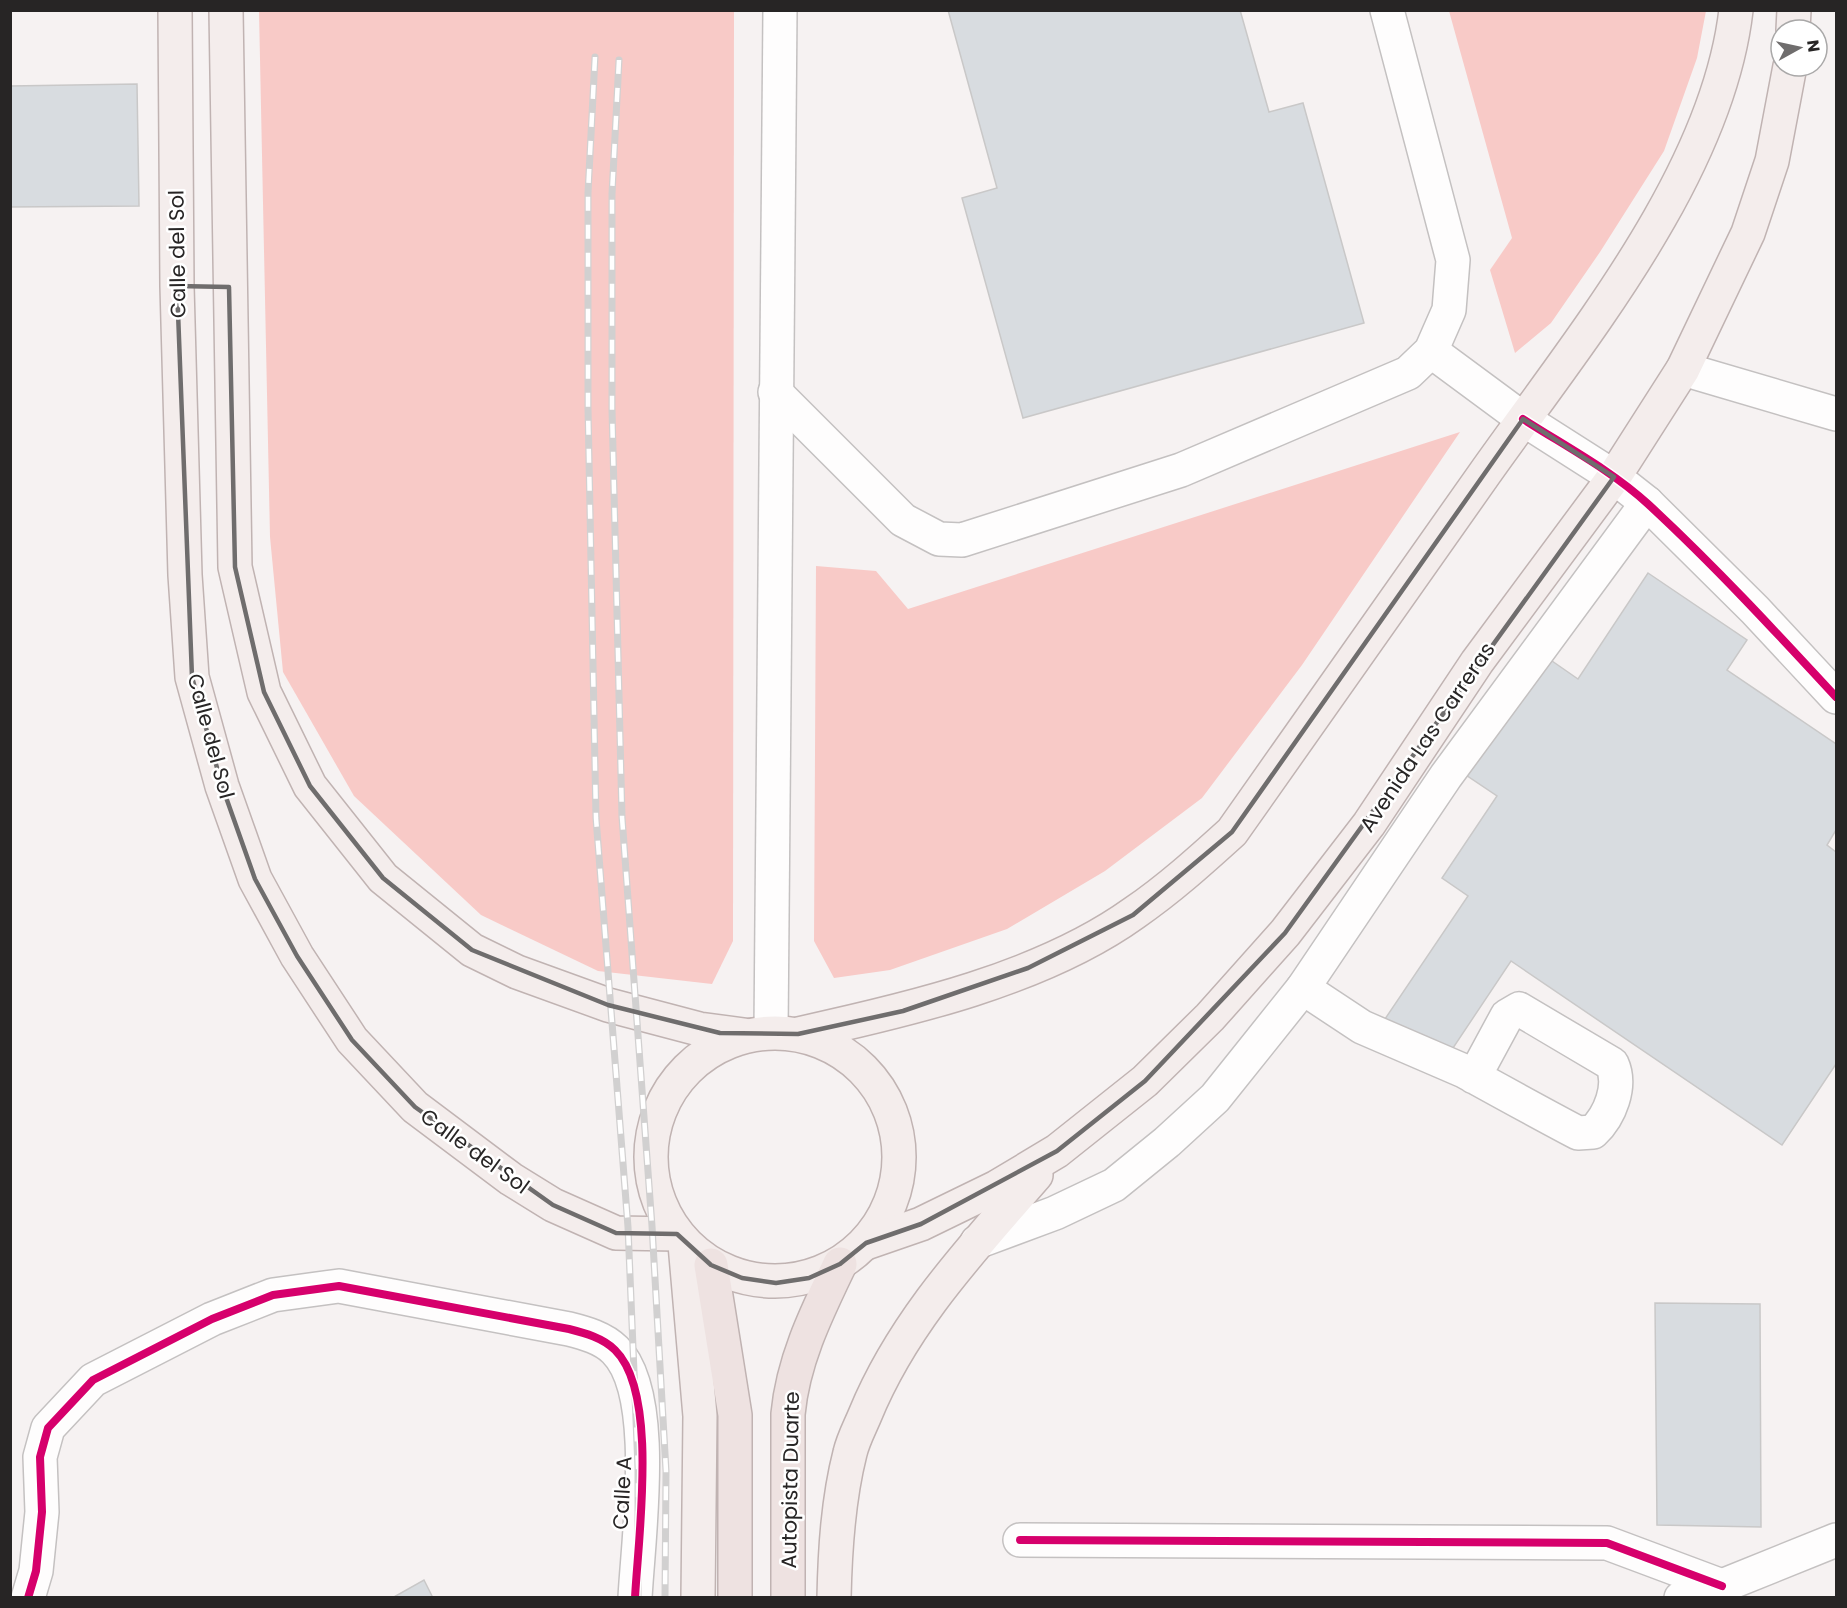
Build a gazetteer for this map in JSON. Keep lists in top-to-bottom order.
{
  "streets": {
    "highway": ["Autopista Duarte"],
    "main road": ["Calle del Sol", "Avenida Las Carreras"],
    "street": ["Calle A"]
  },
  "north": "right"
}
